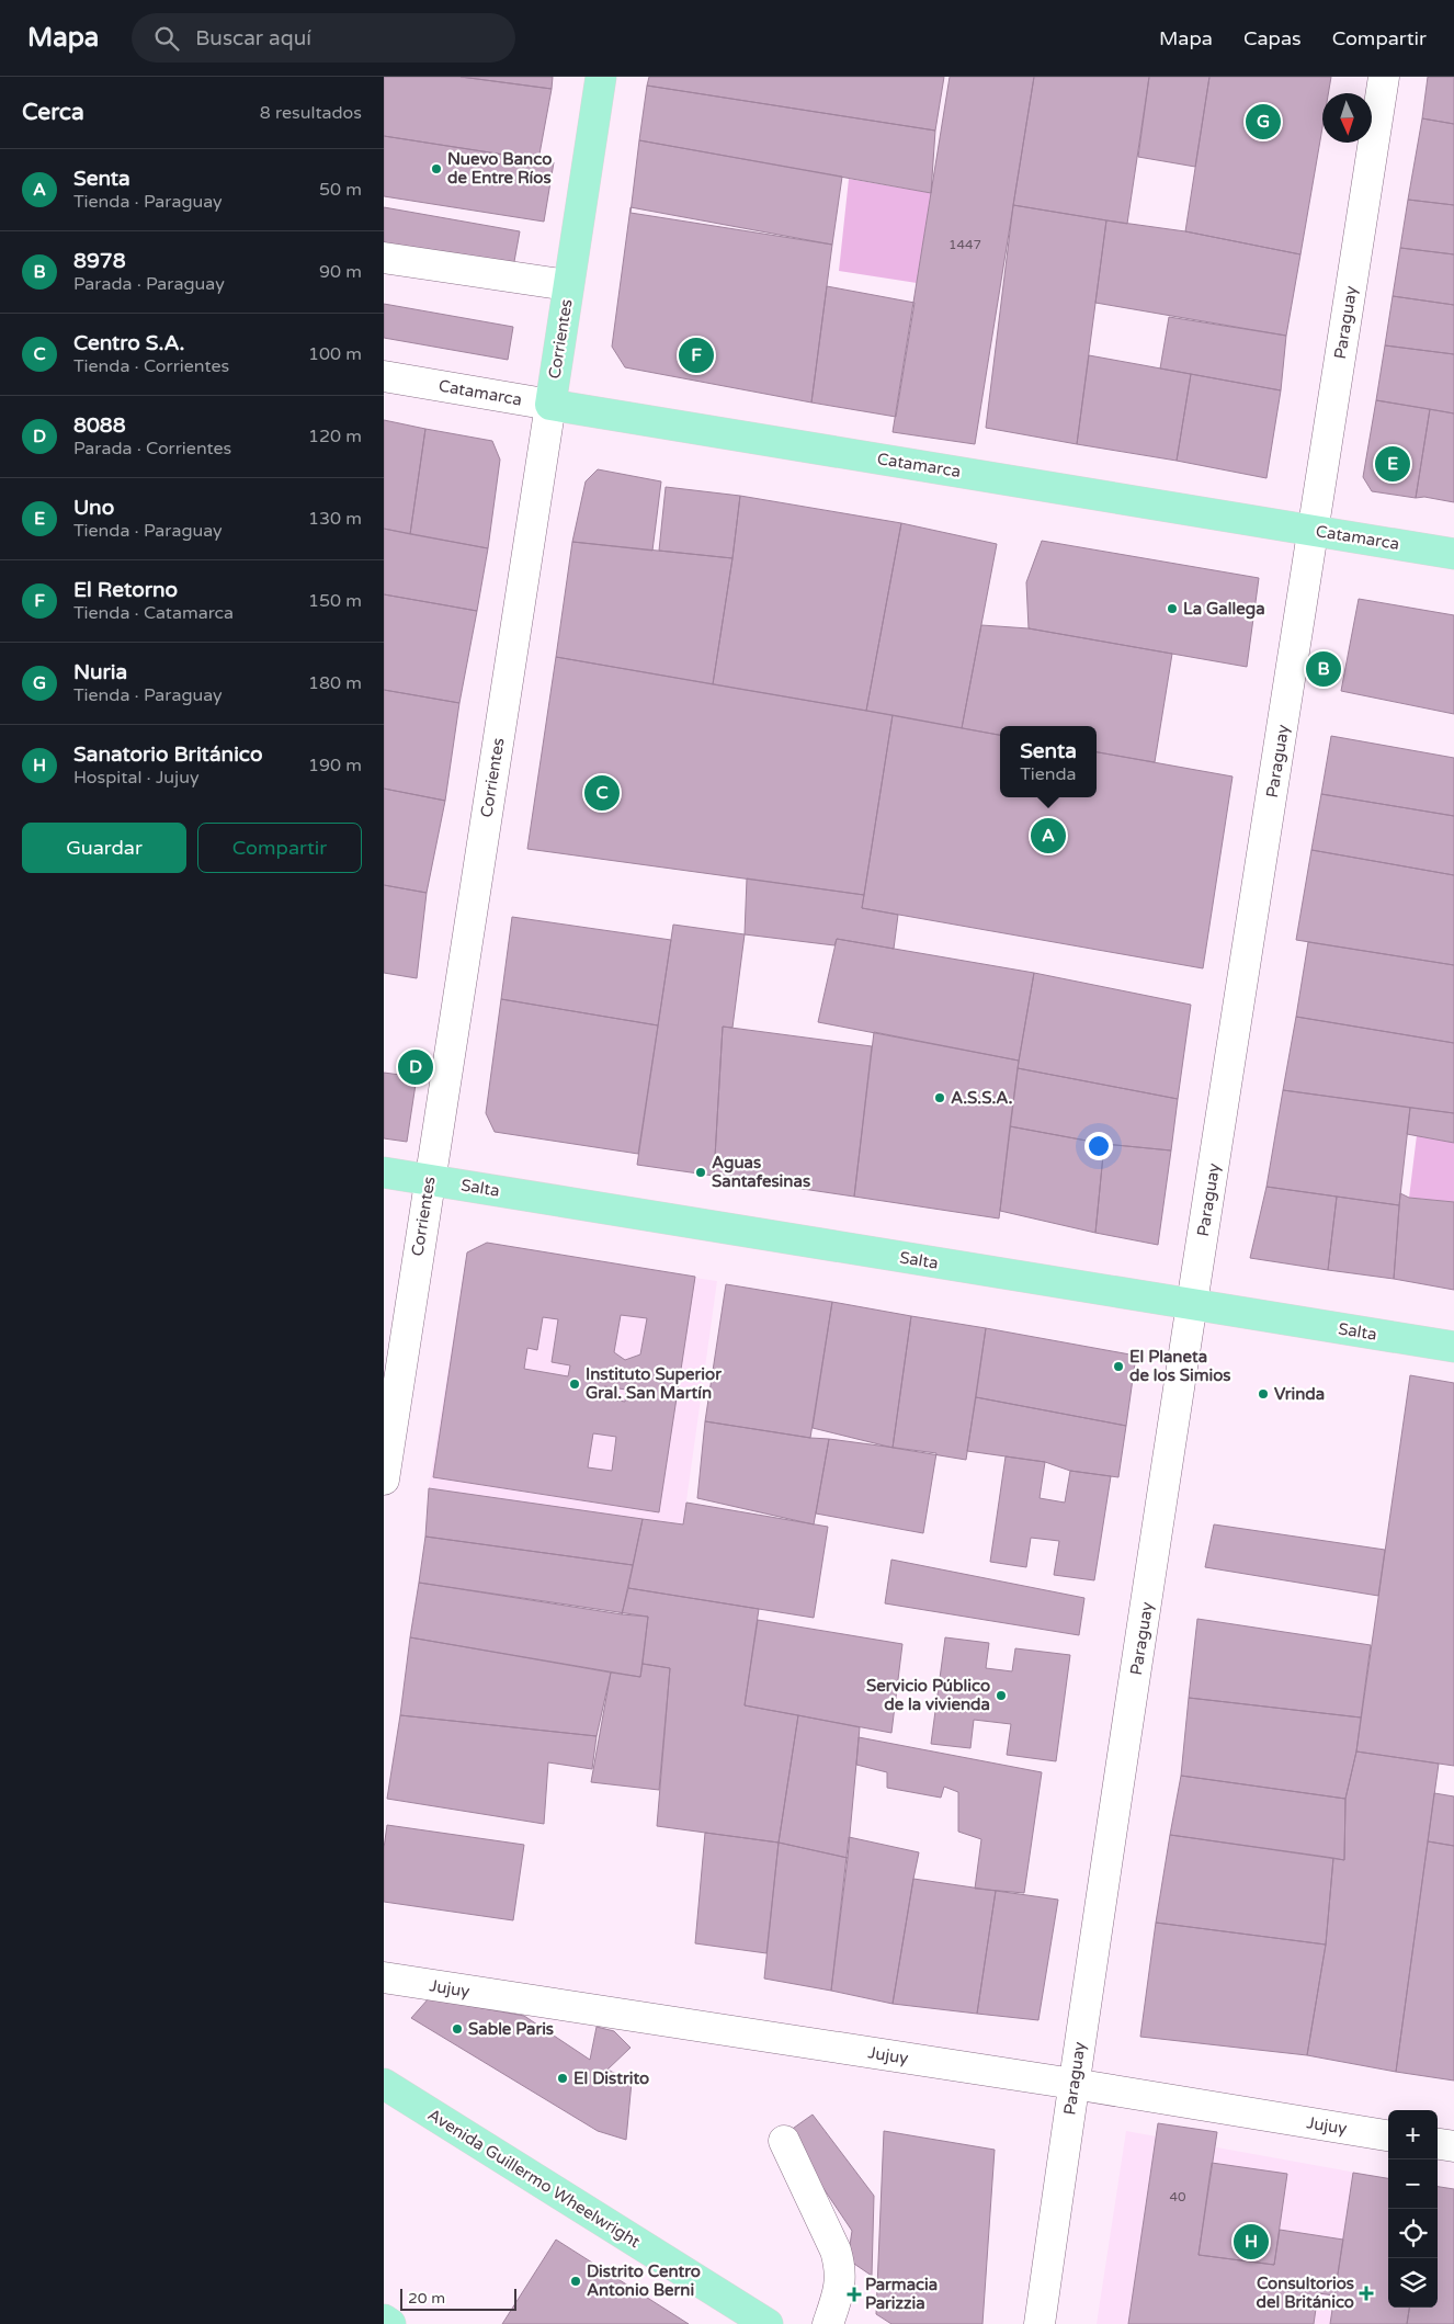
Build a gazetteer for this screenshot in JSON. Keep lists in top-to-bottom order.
{
  "streets": {
    "main road": [
      "Corrientes",
      "Catamarca",
      "Salta",
      "Avenida Guillermo Wheelwright"
    ],
    "street": ["Paraguay", "Jujuy"]
  },
  "crossings": [
    ["Paraguay", "Catamarca"],
    ["Paraguay", "Salta"],
    ["Paraguay", "Jujuy"],
    ["Corrientes", "Catamarca"],
    ["Corrientes", "Salta"]
  ],
  "places": {
    "other": [
      "Nuevo Banco de Entre Ríos",
      "La Gallega",
      "A.S.S.A.",
      "Aguas Santafesinas",
      "El Planeta de los Simios",
      "Instituto Superior Gral. San Martín",
      "Vrinda",
      "Servicio Público de la vivienda",
      "Sable Paris",
      "El Distrito",
      "Distrito Centro Antonio Berni"
    ],
    "health": ["Consultorios del Británico", "Parmacia Parizzia"]
  },
  "house_numbers": ["1447", "40"],
  "scale_bar": "20 m",
  "north": "bottom",
  "page": {
    "header": "Mapa",
    "search": "Buscar aquí",
    "nav": ["Mapa", "Capas", "Compartir"],
    "heading": ["Cerca", "8 resultados"],
    "pins": [
      "G",
      "F",
      "E",
      "B",
      "C",
      "A",
      "D",
      "H"
    ],
    "list": [
      {
        "mark": "A",
        "name": "Senta",
        "note": "Tienda · Paraguay",
        "value": "50 m"
      },
      {
        "mark": "B",
        "name": "8978",
        "note": "Parada · Paraguay",
        "value": "90 m"
      },
      {
        "mark": "C",
        "name": "Centro S.A.",
        "note": "Tienda · Corrientes",
        "value": "100 m"
      },
      {
        "mark": "D",
        "name": "8088",
        "note": "Parada · Corrientes",
        "value": "120 m"
      },
      {
        "mark": "E",
        "name": "Uno",
        "note": "Tienda · Paraguay",
        "value": "130 m"
      },
      {
        "mark": "F",
        "name": "El Retorno",
        "note": "Tienda · Catamarca",
        "value": "150 m"
      },
      {
        "mark": "G",
        "name": "Nuria",
        "note": "Tienda · Paraguay",
        "value": "180 m"
      },
      {
        "mark": "H",
        "name": "Sanatorio Británico",
        "note": "Hospital · Jujuy",
        "value": "190 m"
      }
    ],
    "popup": ["Senta", "Tienda"],
    "buttons": ["Guardar", "Compartir"],
    "map_buttons": ["+", "−"],
    "scale": "20 m"
  }
}
